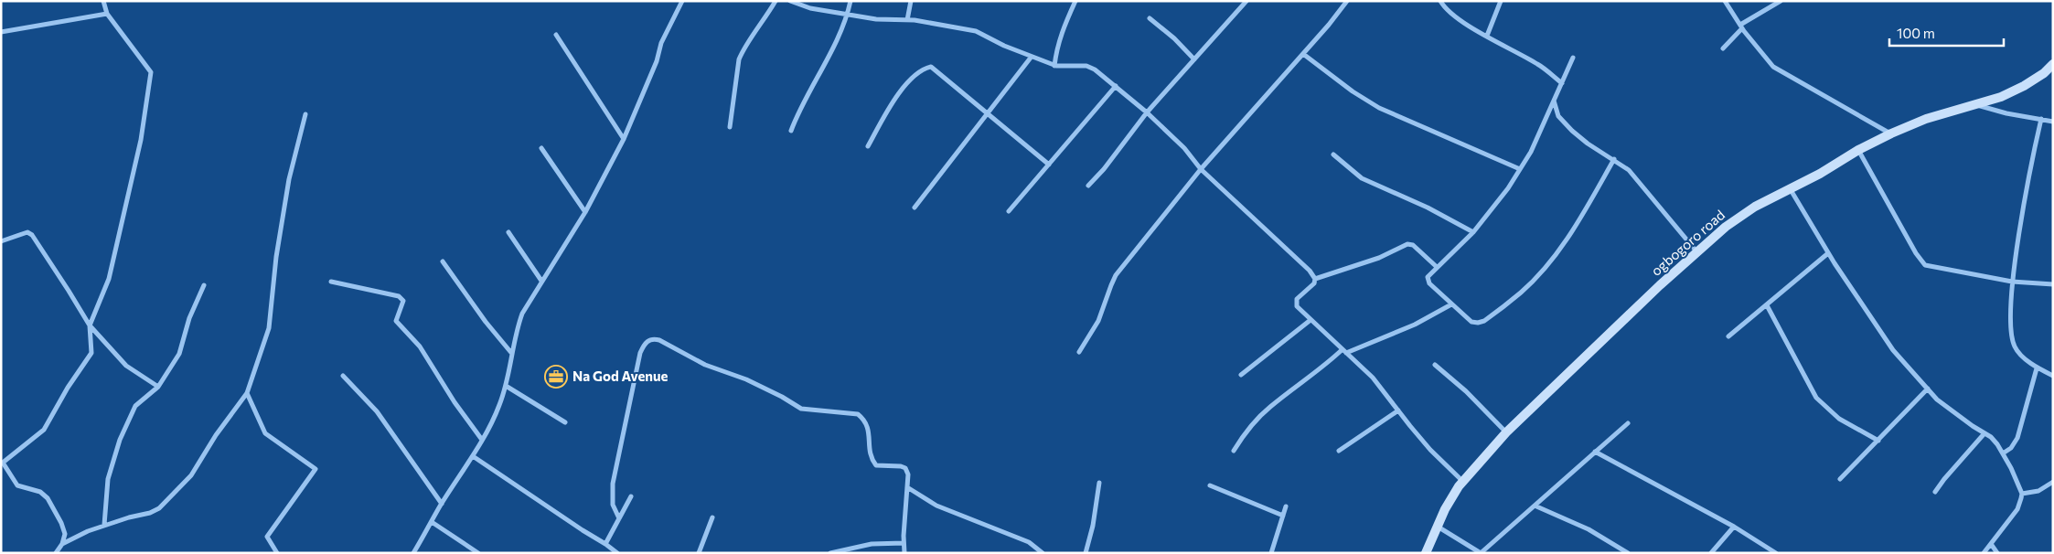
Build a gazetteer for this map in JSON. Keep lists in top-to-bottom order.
{
  "streets": {
    "street": ["ogbogoro road"]
  },
  "places": {
    "office": ["Na God Avenue"]
  },
  "scale_bar": "100 m"
}
